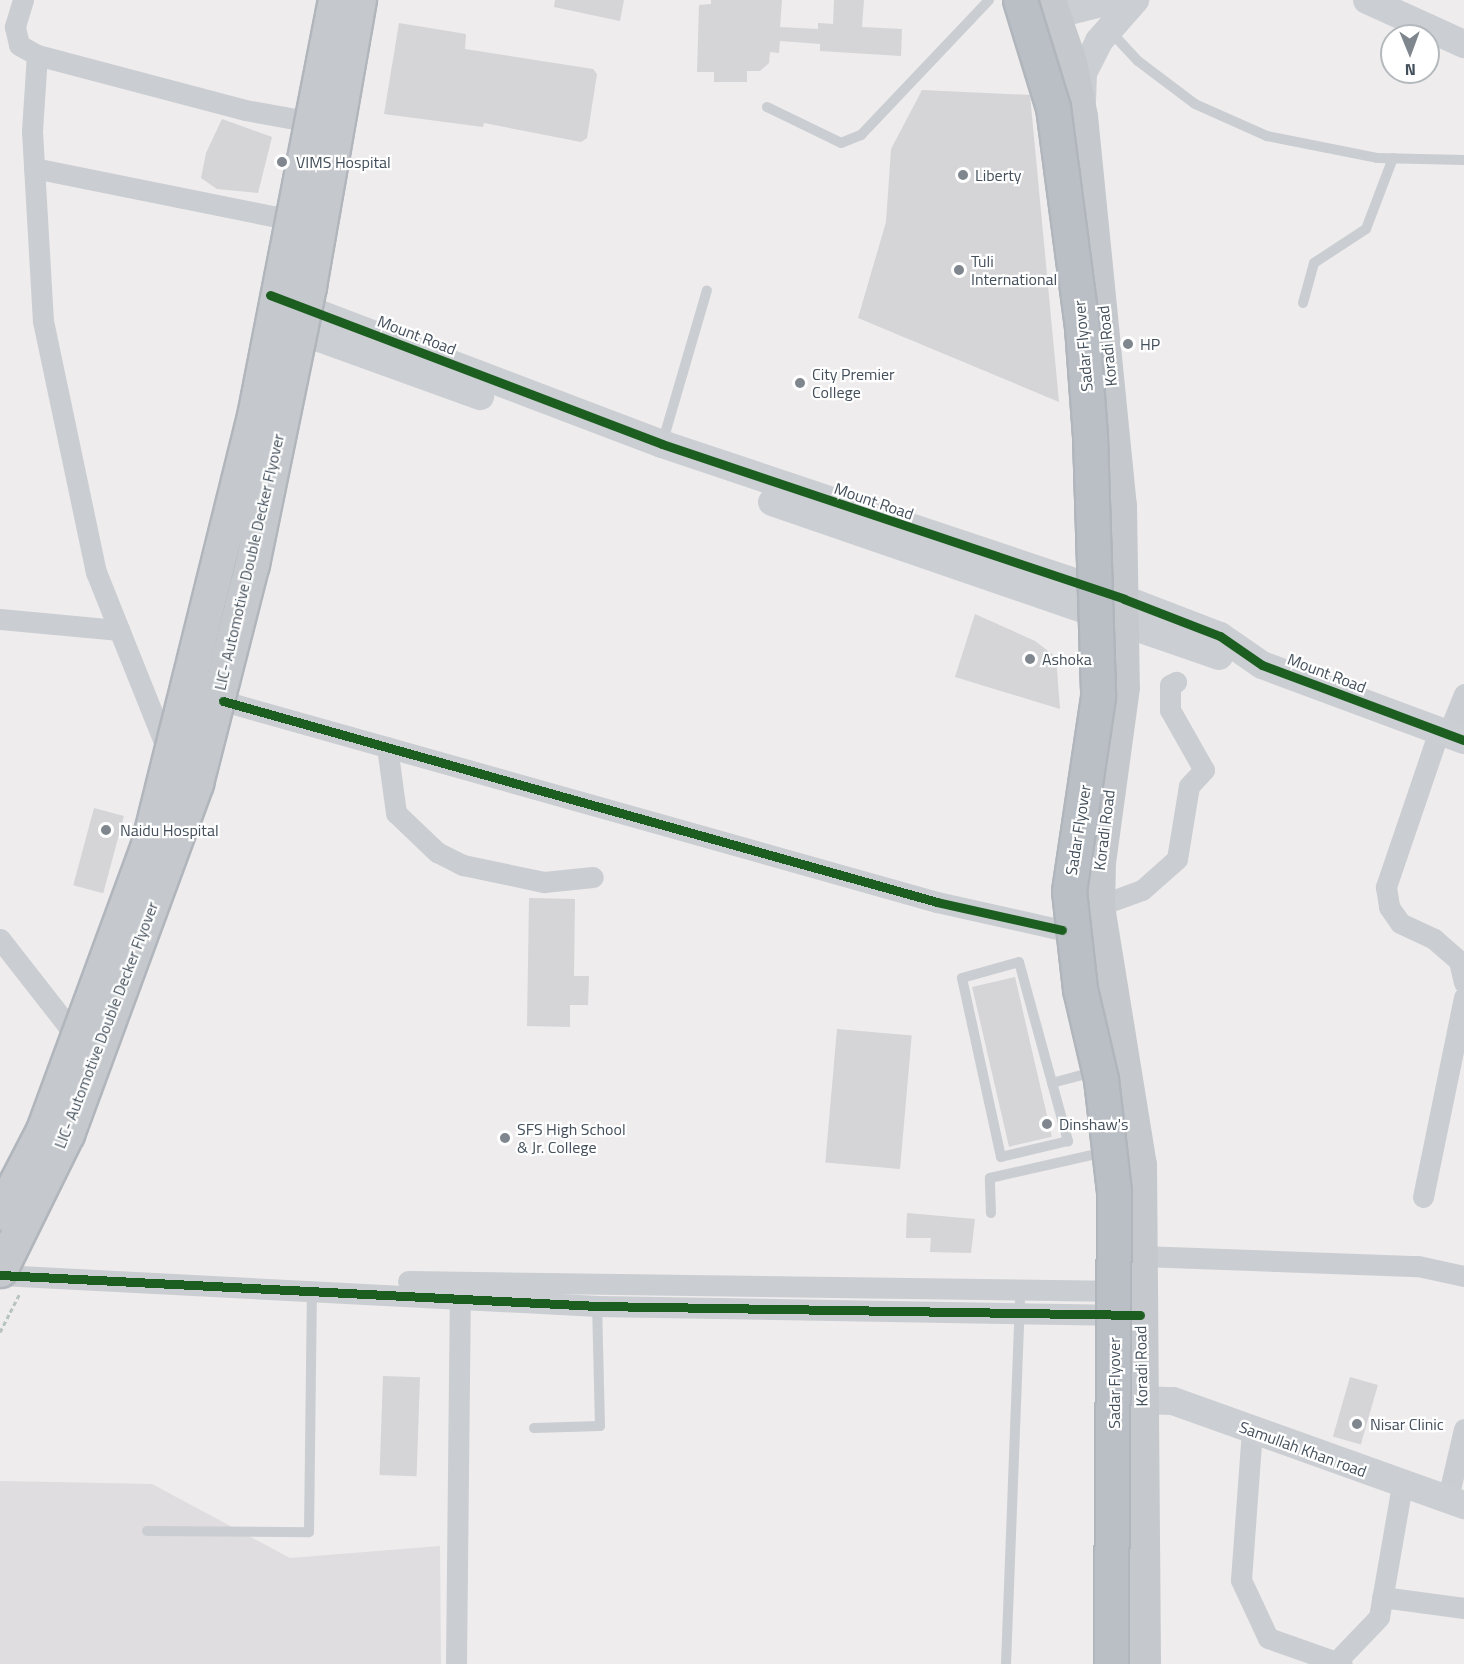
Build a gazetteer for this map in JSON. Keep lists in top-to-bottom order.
{
  "streets": {
    "highway": ["Sadar Flyover"],
    "main road": [
      "Mount Road",
      "Koradi Road",
      "LIC- Automotive Double Decker Flyover",
      "Samullah Khan road"
    ]
  },
  "crossings": [
    ["Mount Road", "Koradi Road"],
    ["Sadar Flyover", "Koradi Road"],
    ["Koradi Road", "Samullah Khan road"]
  ],
  "places": [
    "VIMS Hospital",
    "Liberty",
    "Tuli International",
    "HP",
    "City Premier College",
    "Ashoka",
    "Naidu Hospital",
    "Dinshaw's",
    "SFS High School & Jr. College",
    "Nisar Clinic"
  ],
  "north": "bottom"
}
